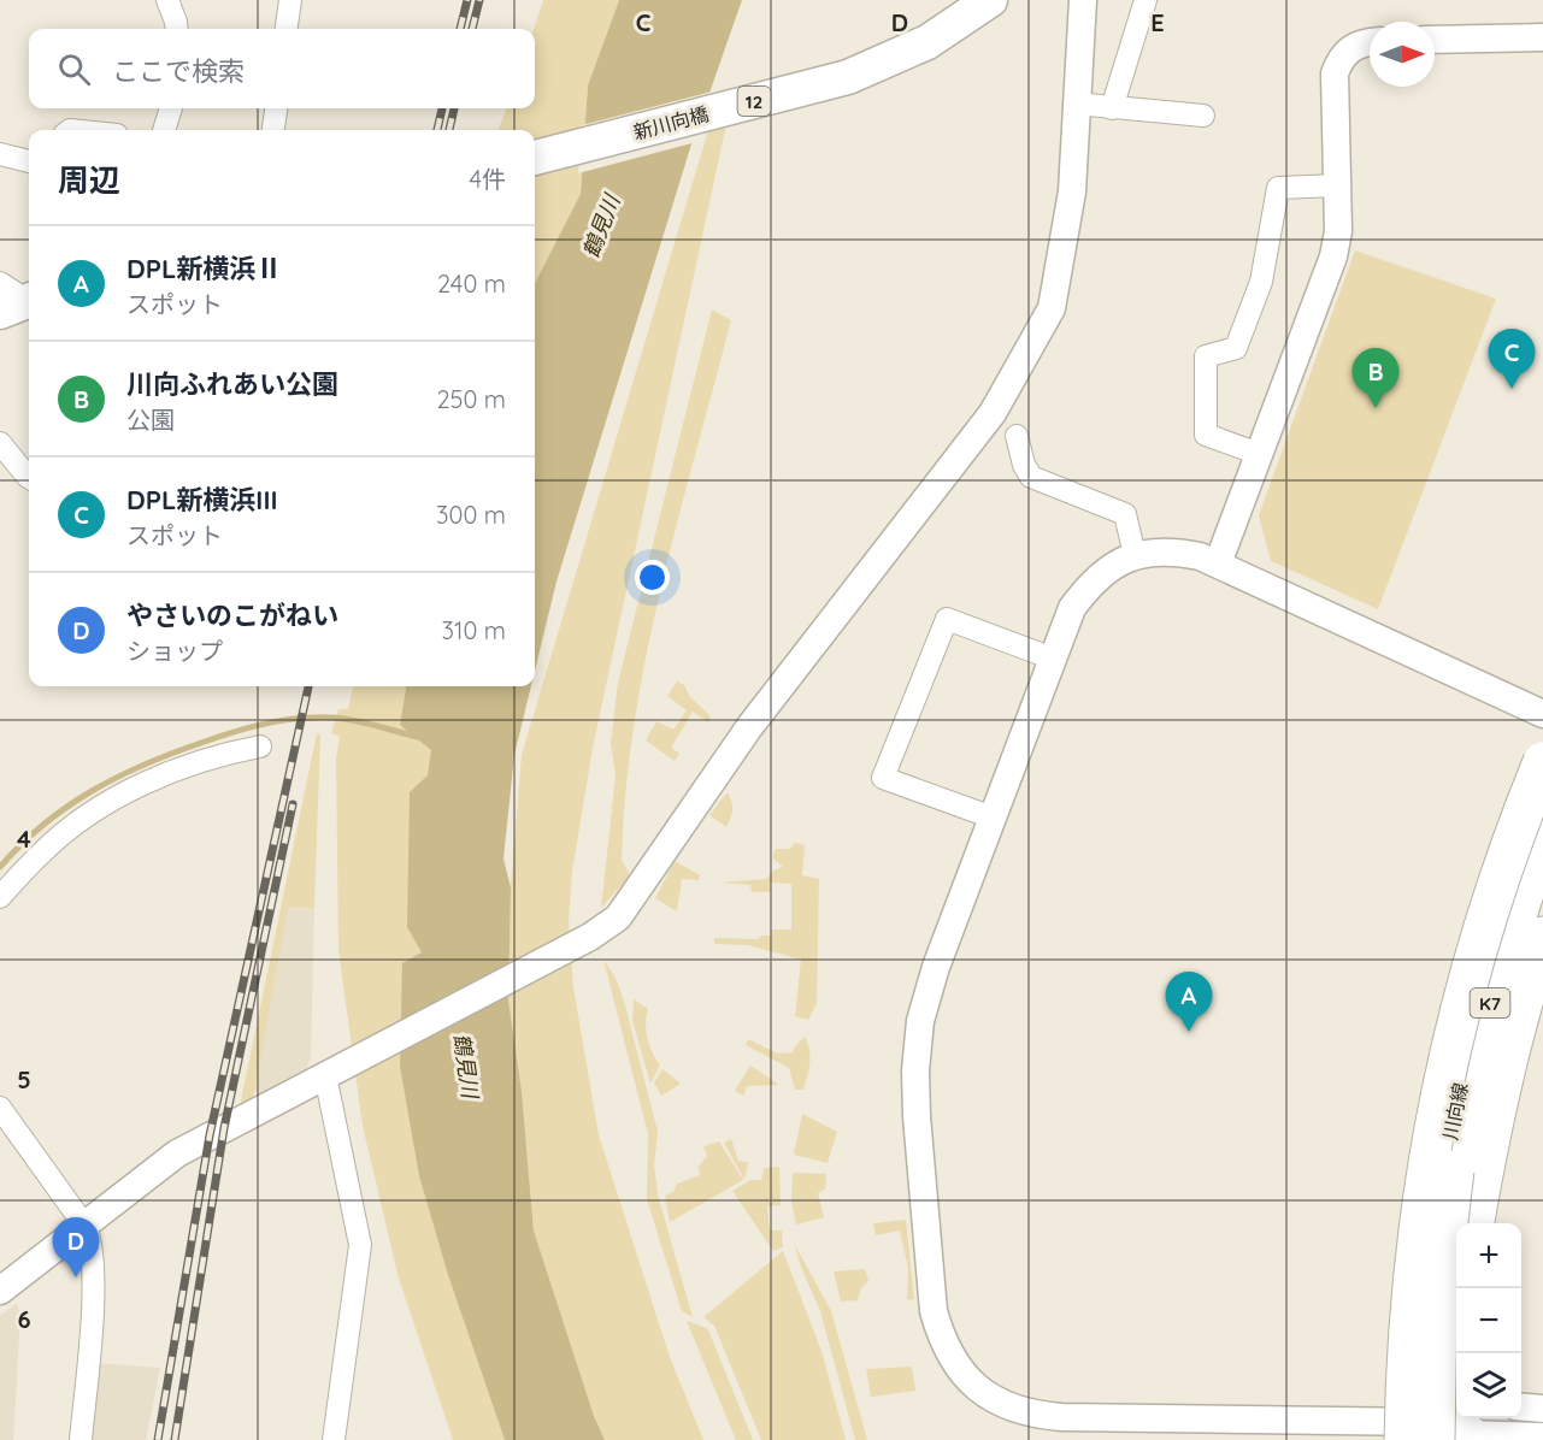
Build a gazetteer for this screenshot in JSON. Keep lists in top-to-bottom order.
{
  "streets": {
    "highway": ["K7"],
    "main road": ["12", "新川向橋"],
    "street": ["川向線"]
  },
  "crossings": [
    ["K7", "川向線"]
  ],
  "water": ["鶴見川"],
  "north": "right",
  "page": {
    "search": "ここで検索",
    "heading": ["周辺", "4件"],
    "list": [
      {
        "mark": "A",
        "name": "DPL新横浜Ⅱ",
        "note": "スポット",
        "value": "240 m"
      },
      {
        "mark": "B",
        "name": "川向ふれあい公園",
        "note": "公園",
        "value": "250 m"
      },
      {
        "mark": "C",
        "name": "DPL新横浜III",
        "note": "スポット",
        "value": "300 m"
      },
      {
        "mark": "D",
        "name": "やさいのこがねい",
        "note": "ショップ",
        "value": "310 m"
      }
    ],
    "pins": [
      "C",
      "B",
      "A",
      "D"
    ],
    "map_buttons": ["+", "−"]
  },
  "grid": {
    "columns": ["C", "D", "E"],
    "rows": ["4", "5", "6"]
  }
}
